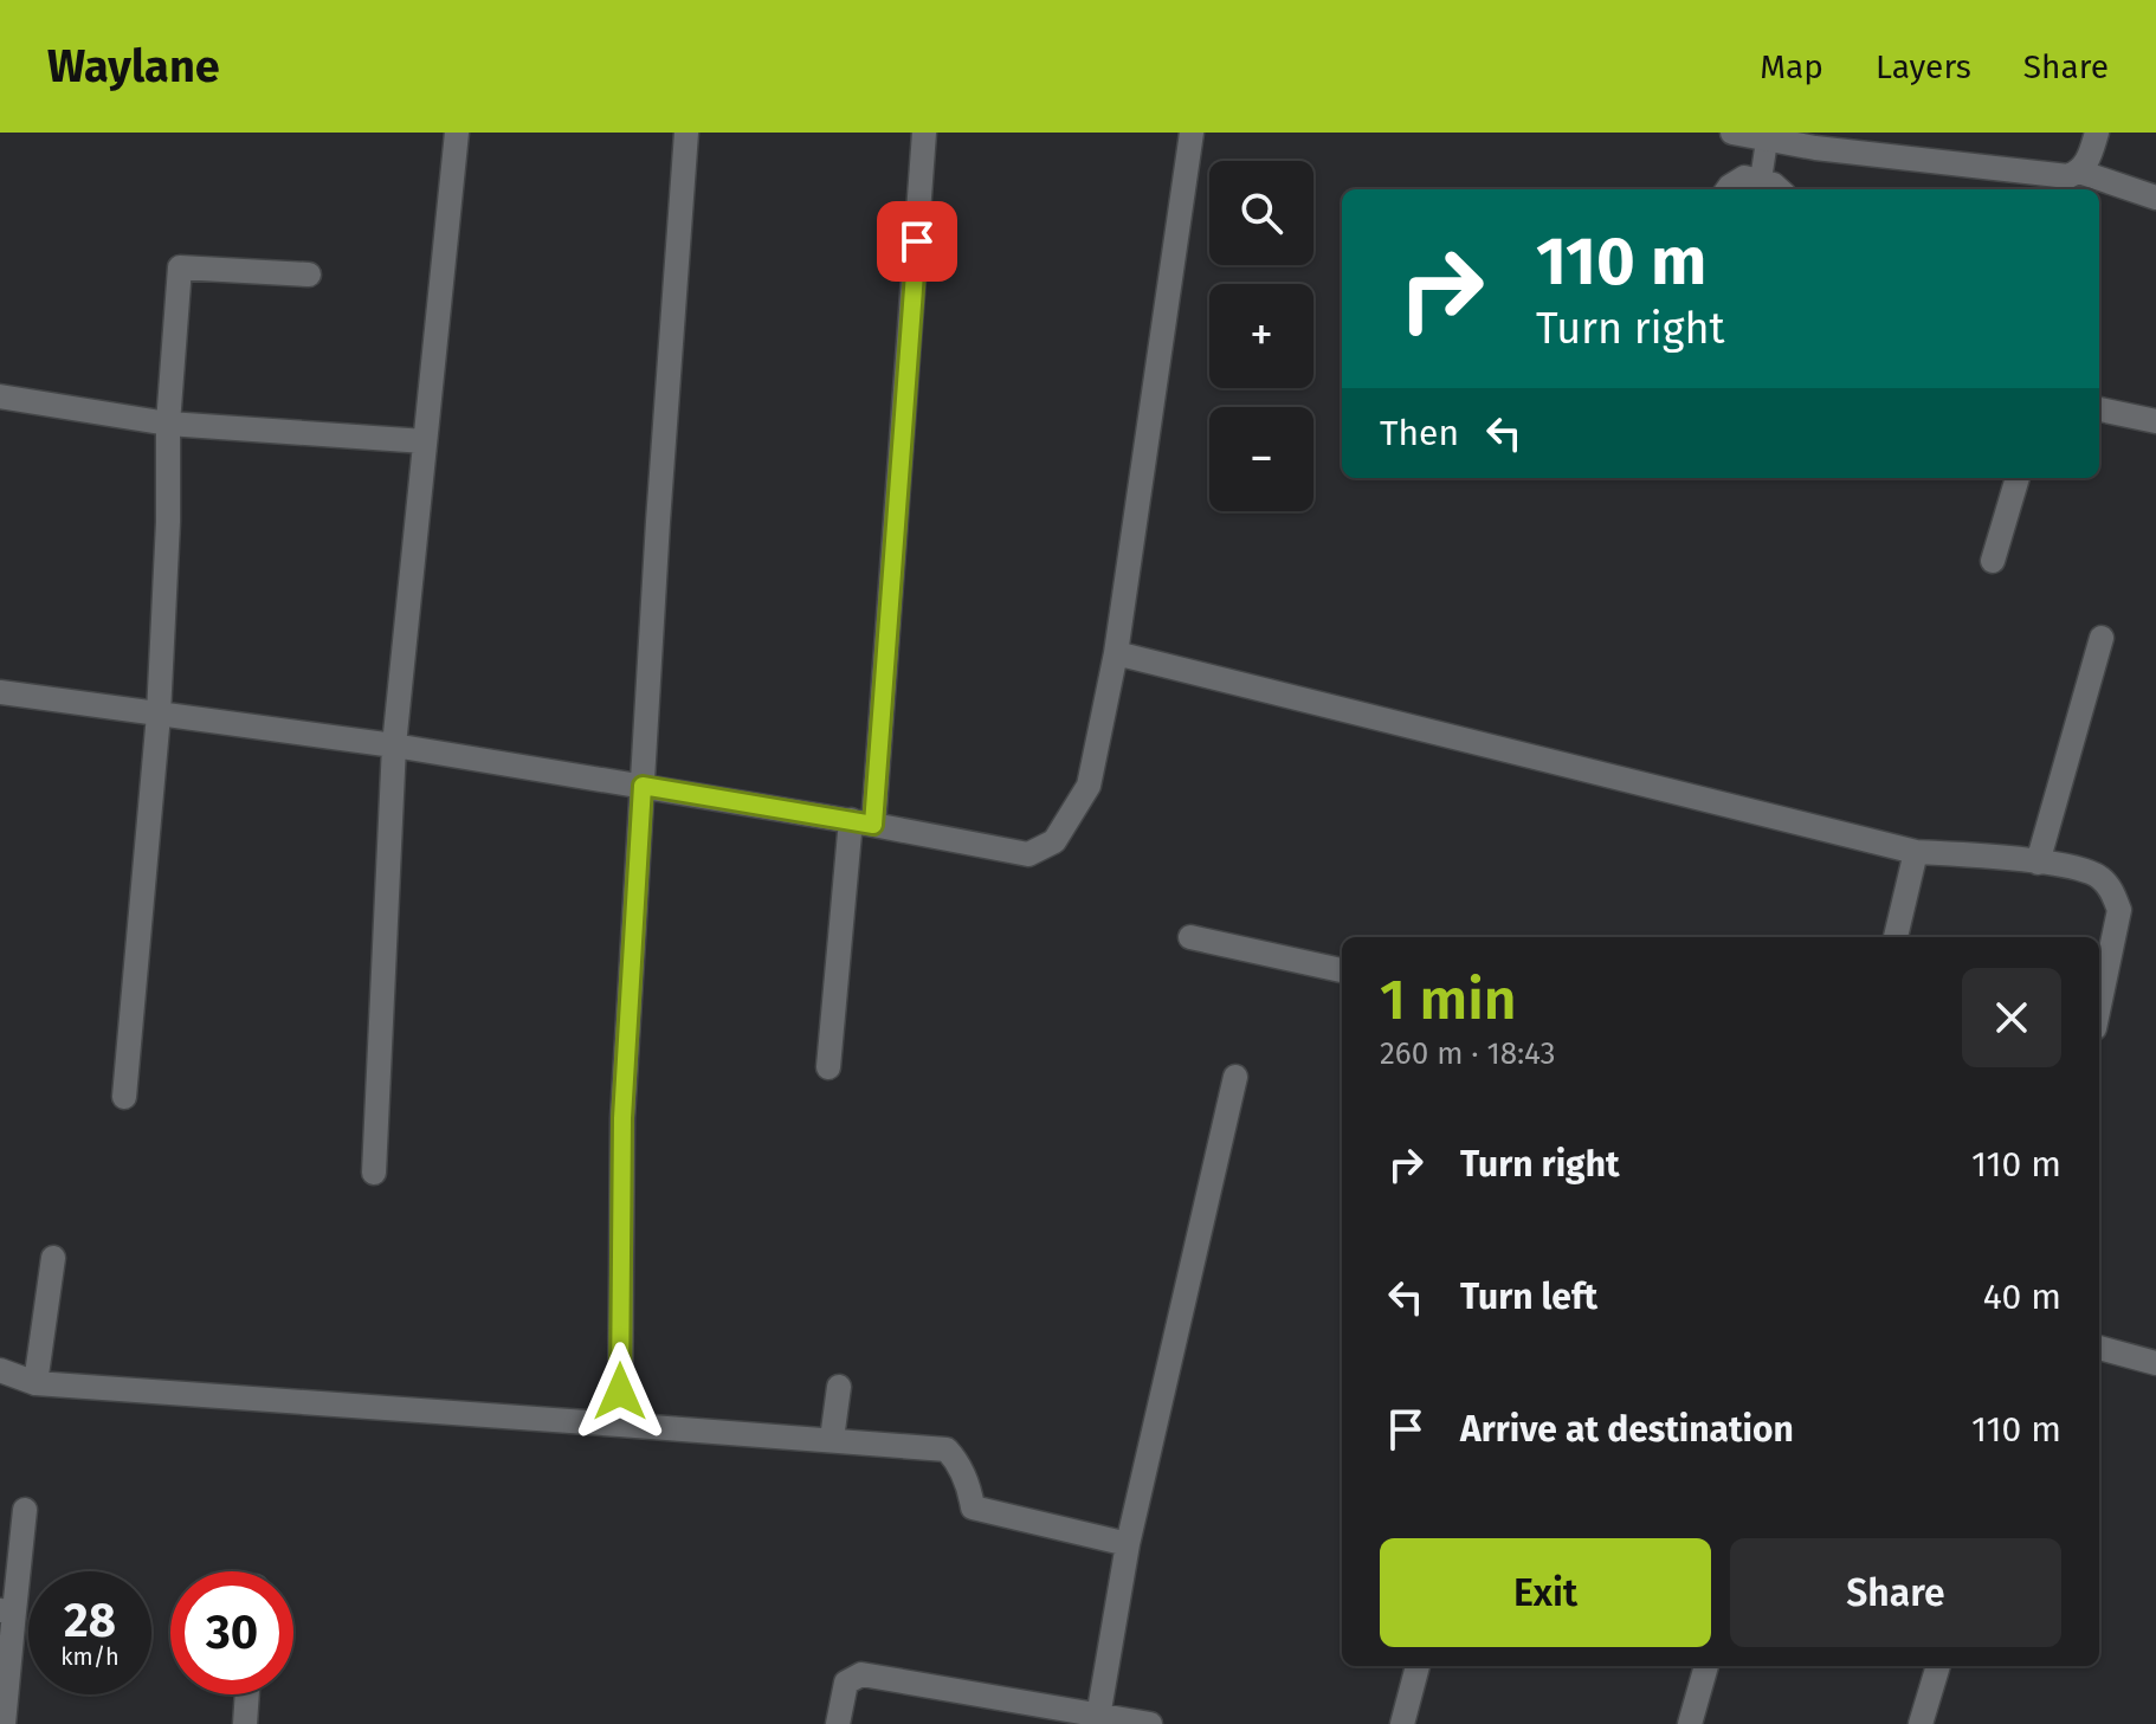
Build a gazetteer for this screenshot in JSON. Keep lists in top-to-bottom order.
{
  "page": {
    "header": "Waylane",
    "nav": ["Map", "Layers", "Share"],
    "map_buttons": ["+", "−"],
    "turn": ["110 m", "Turn right"],
    "then": "Then",
    "heading": ["1 min", "260 m · 18:43"],
    "list": [
      {
        "name": "Turn right",
        "value": "110 m"
      },
      {
        "name": "Turn left",
        "value": "40 m"
      },
      {
        "name": "Arrive at destination",
        "value": "110 m"
      }
    ],
    "buttons": ["Exit", "Share"],
    "speed": "28 km/h",
    "limit": "30"
  }
}
